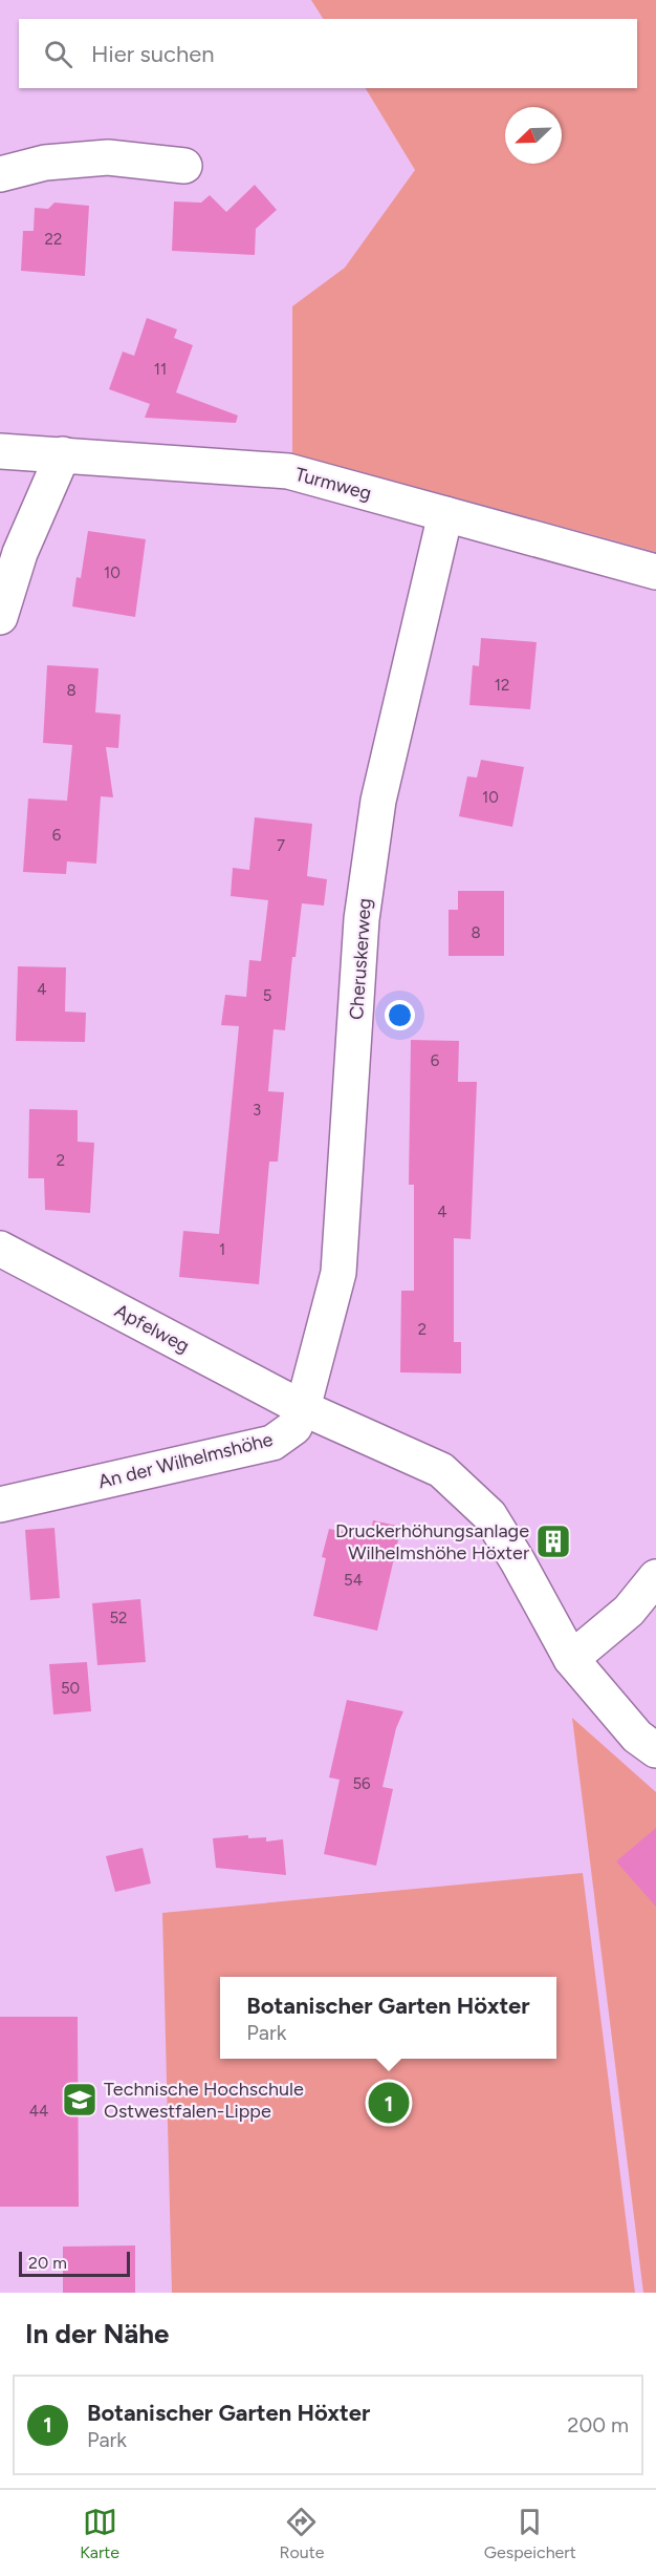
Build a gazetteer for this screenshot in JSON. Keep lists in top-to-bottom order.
{
  "streets": {
    "street": [
      "Turmweg",
      "Cheruskerweg",
      "Apfelweg",
      "An der Wilhelmshöhe"
    ]
  },
  "crossings": [
    ["Turmweg", "Cheruskerweg"],
    ["Cheruskerweg", "Apfelweg"],
    ["Cheruskerweg", "An der Wilhelmshöhe"],
    ["Apfelweg", "An der Wilhelmshöhe"]
  ],
  "places": {
    "building": ["Druckerhöhungsanlage Wilhelmshöhe Höxter"],
    "school or university": ["Technische Hochschule Ostwestfalen-Lippe"]
  },
  "house_numbers": [
    "22",
    "11",
    "10",
    "12",
    "8",
    "10",
    "6",
    "7",
    "8",
    "4",
    "5",
    "6",
    "3",
    "2",
    "4",
    "1",
    "2",
    "54",
    "52",
    "50",
    "56",
    "44"
  ],
  "scale_bar": "20 m",
  "north": "bottom left",
  "page": {
    "search": "Hier suchen",
    "popup": ["Botanischer Garten Höxter", "Park"],
    "pins": "1",
    "scale": "20 m",
    "heading": "In der Nähe",
    "list": [
      {
        "mark": "1",
        "name": "Botanischer Garten Höxter",
        "note": "Park",
        "value": "200 m"
      }
    ],
    "nav": ["Karte", "Route", "Gespeichert"]
  }
}
